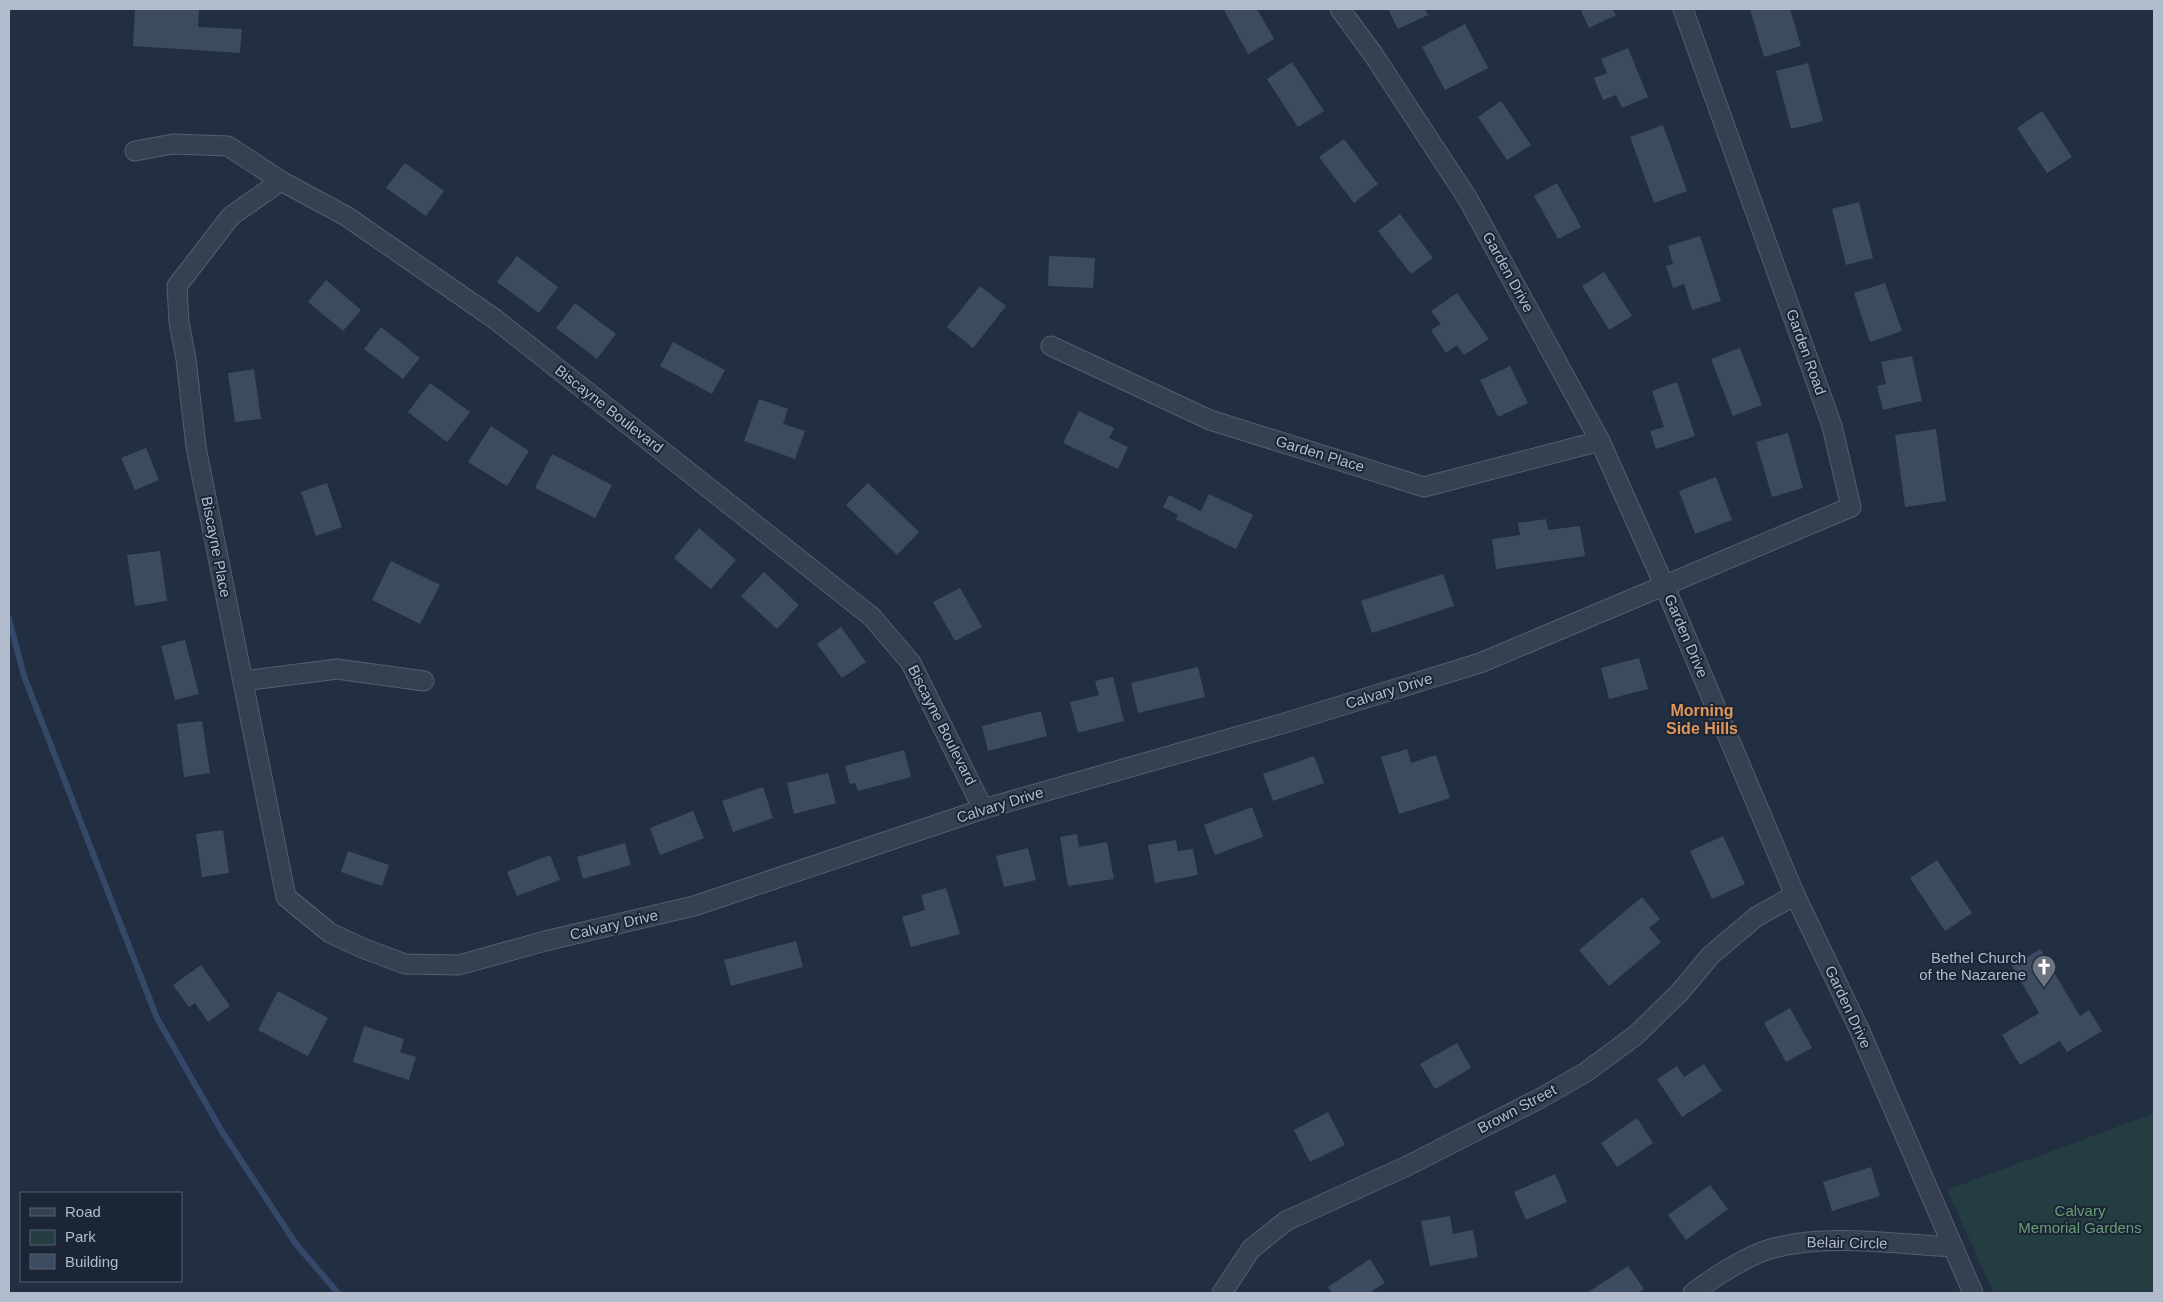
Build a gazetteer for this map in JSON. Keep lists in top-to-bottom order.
{
  "streets": {
    "street": [
      "Garden Drive",
      "Garden Road",
      "Biscayne Boulevard",
      "Garden Place",
      "Biscayne Place",
      "Calvary Drive",
      "Brown Street",
      "Belair Circle"
    ]
  },
  "crossings": [
    ["Garden Drive", "Garden Road"],
    ["Garden Drive", "Garden Place"],
    ["Garden Drive", "Calvary Drive"],
    ["Garden Drive", "Brown Street"],
    ["Garden Drive", "Belair Circle"],
    ["Garden Road", "Calvary Drive"],
    ["Biscayne Boulevard", "Biscayne Place"],
    ["Biscayne Boulevard", "Calvary Drive"],
    ["Biscayne Place", "Calvary Drive"]
  ],
  "districts": ["Morning Side Hills"],
  "parks": ["Calvary Memorial Gardens"],
  "places": {
    "church": ["Bethel Church of the Nazarene"]
  },
  "legend": ["Road", "Park", "Building"]
}
